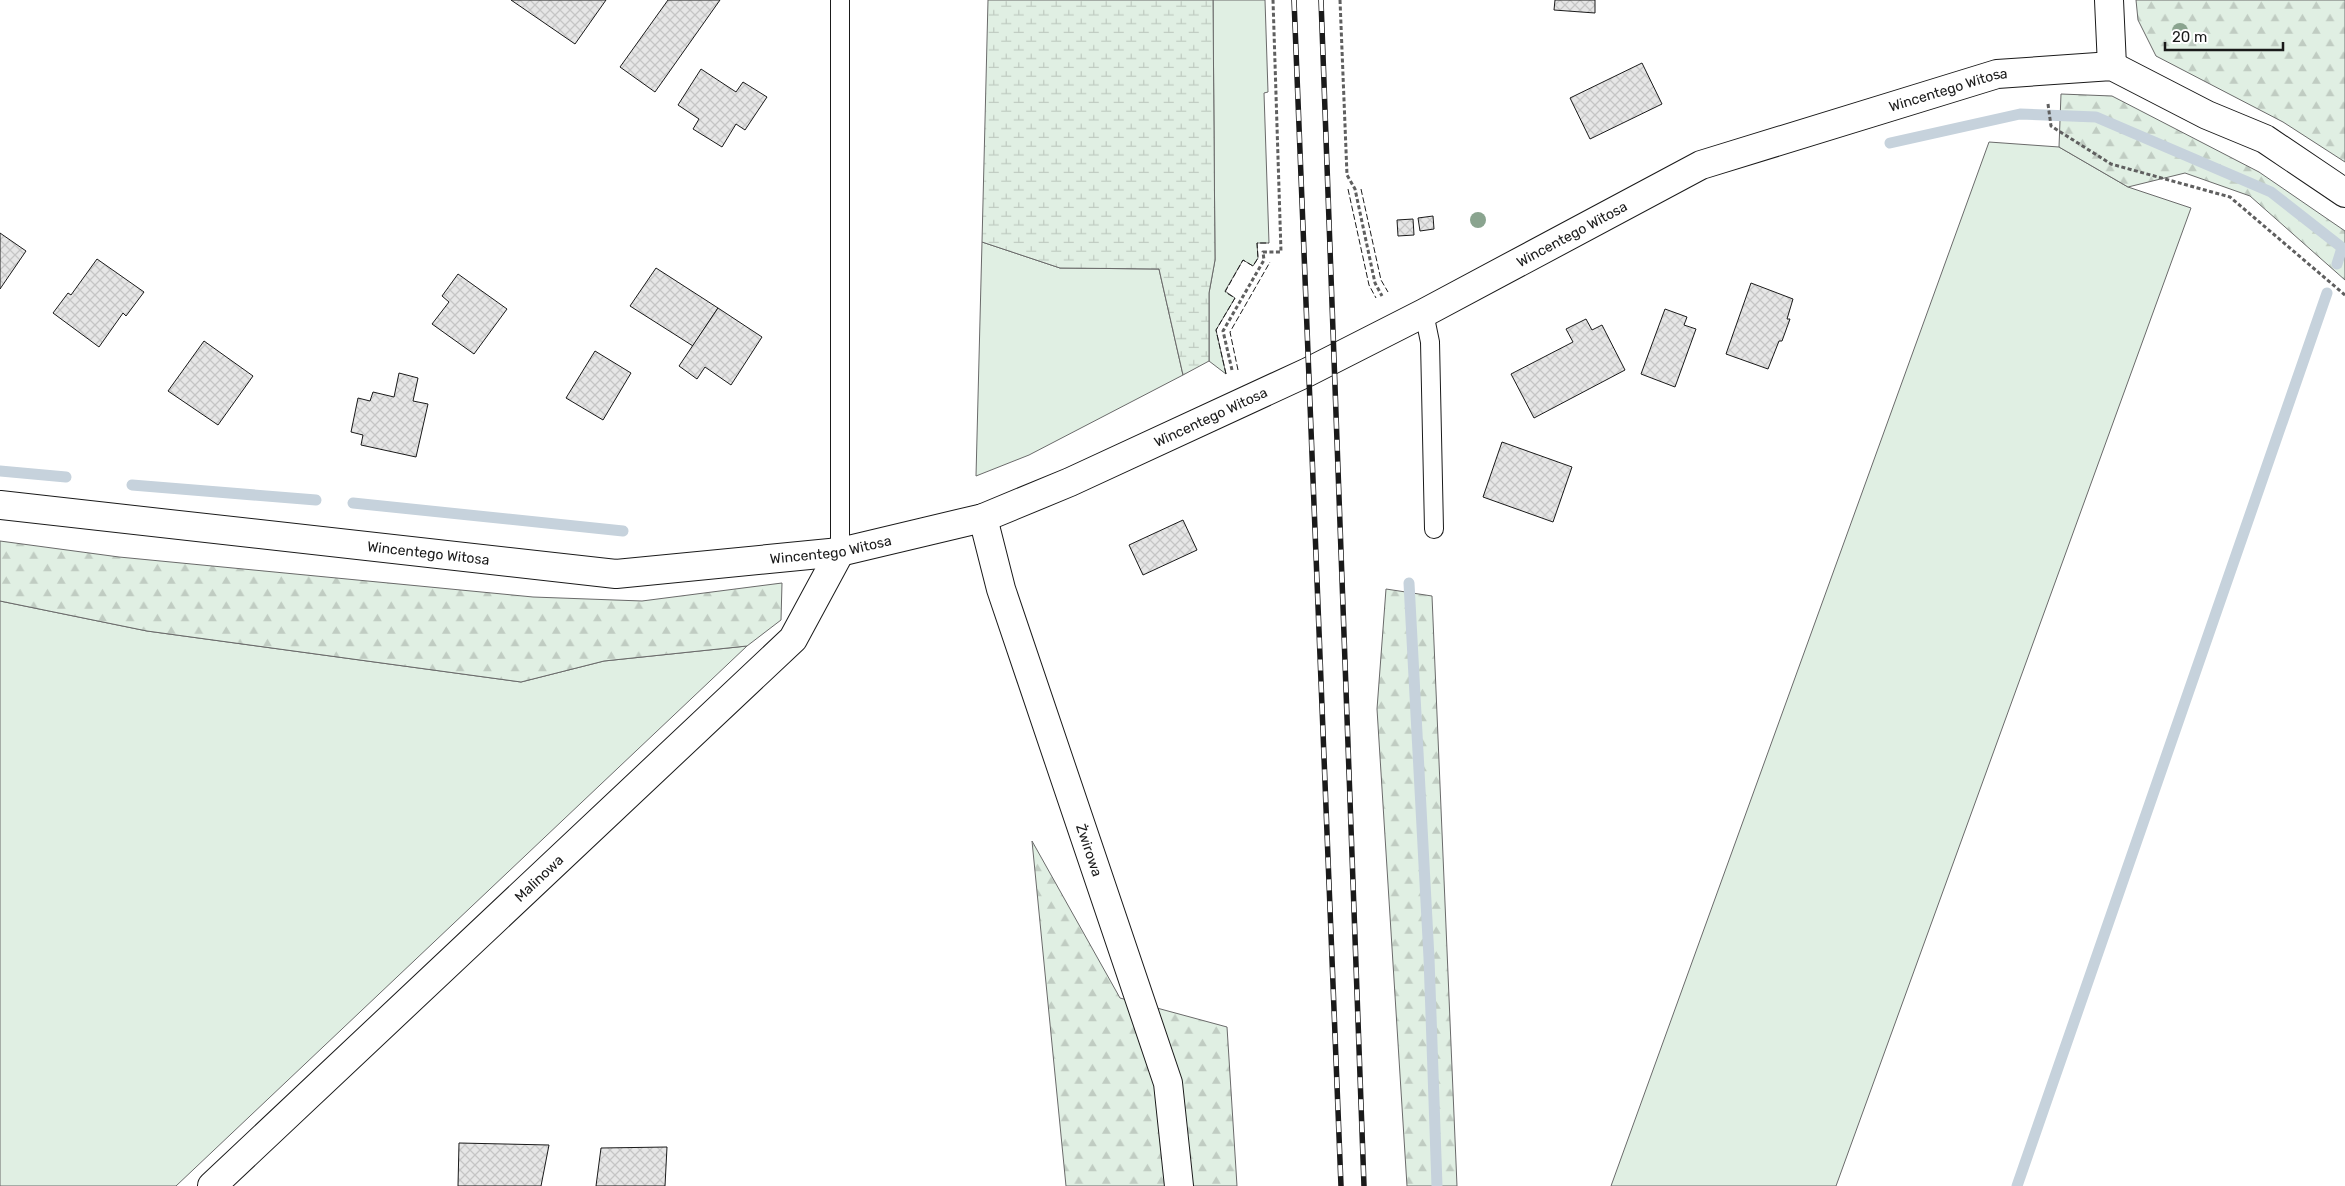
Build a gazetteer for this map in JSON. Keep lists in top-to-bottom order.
{
  "streets": {
    "street": ["Wincentego Witosa", "Żwirowa", "Malinowa"]
  },
  "crossings": [
    ["Wincentego Witosa", "Żwirowa"],
    ["Wincentego Witosa", "Malinowa"]
  ],
  "scale_bar": "20 m"
}
